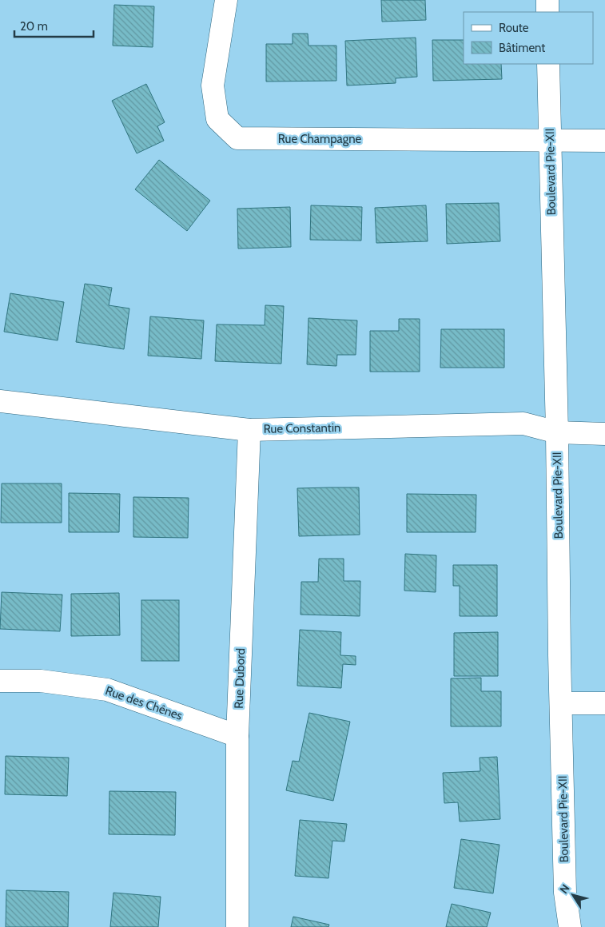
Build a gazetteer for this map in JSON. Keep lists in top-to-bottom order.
{
  "streets": {
    "street": [
      "Rue Champagne",
      "Boulevard Pie-XII",
      "Rue Constantin",
      "Rue Dubord",
      "Rue des Chênes"
    ]
  },
  "crossings": [
    ["Rue Champagne", "Boulevard Pie-XII"],
    ["Boulevard Pie-XII", "Rue Constantin"],
    ["Rue Constantin", "Rue Dubord"],
    ["Rue Dubord", "Rue des Chênes"]
  ],
  "legend": ["Route", "Bâtiment"],
  "scale_bar": "20 m",
  "north": "top left"
}
